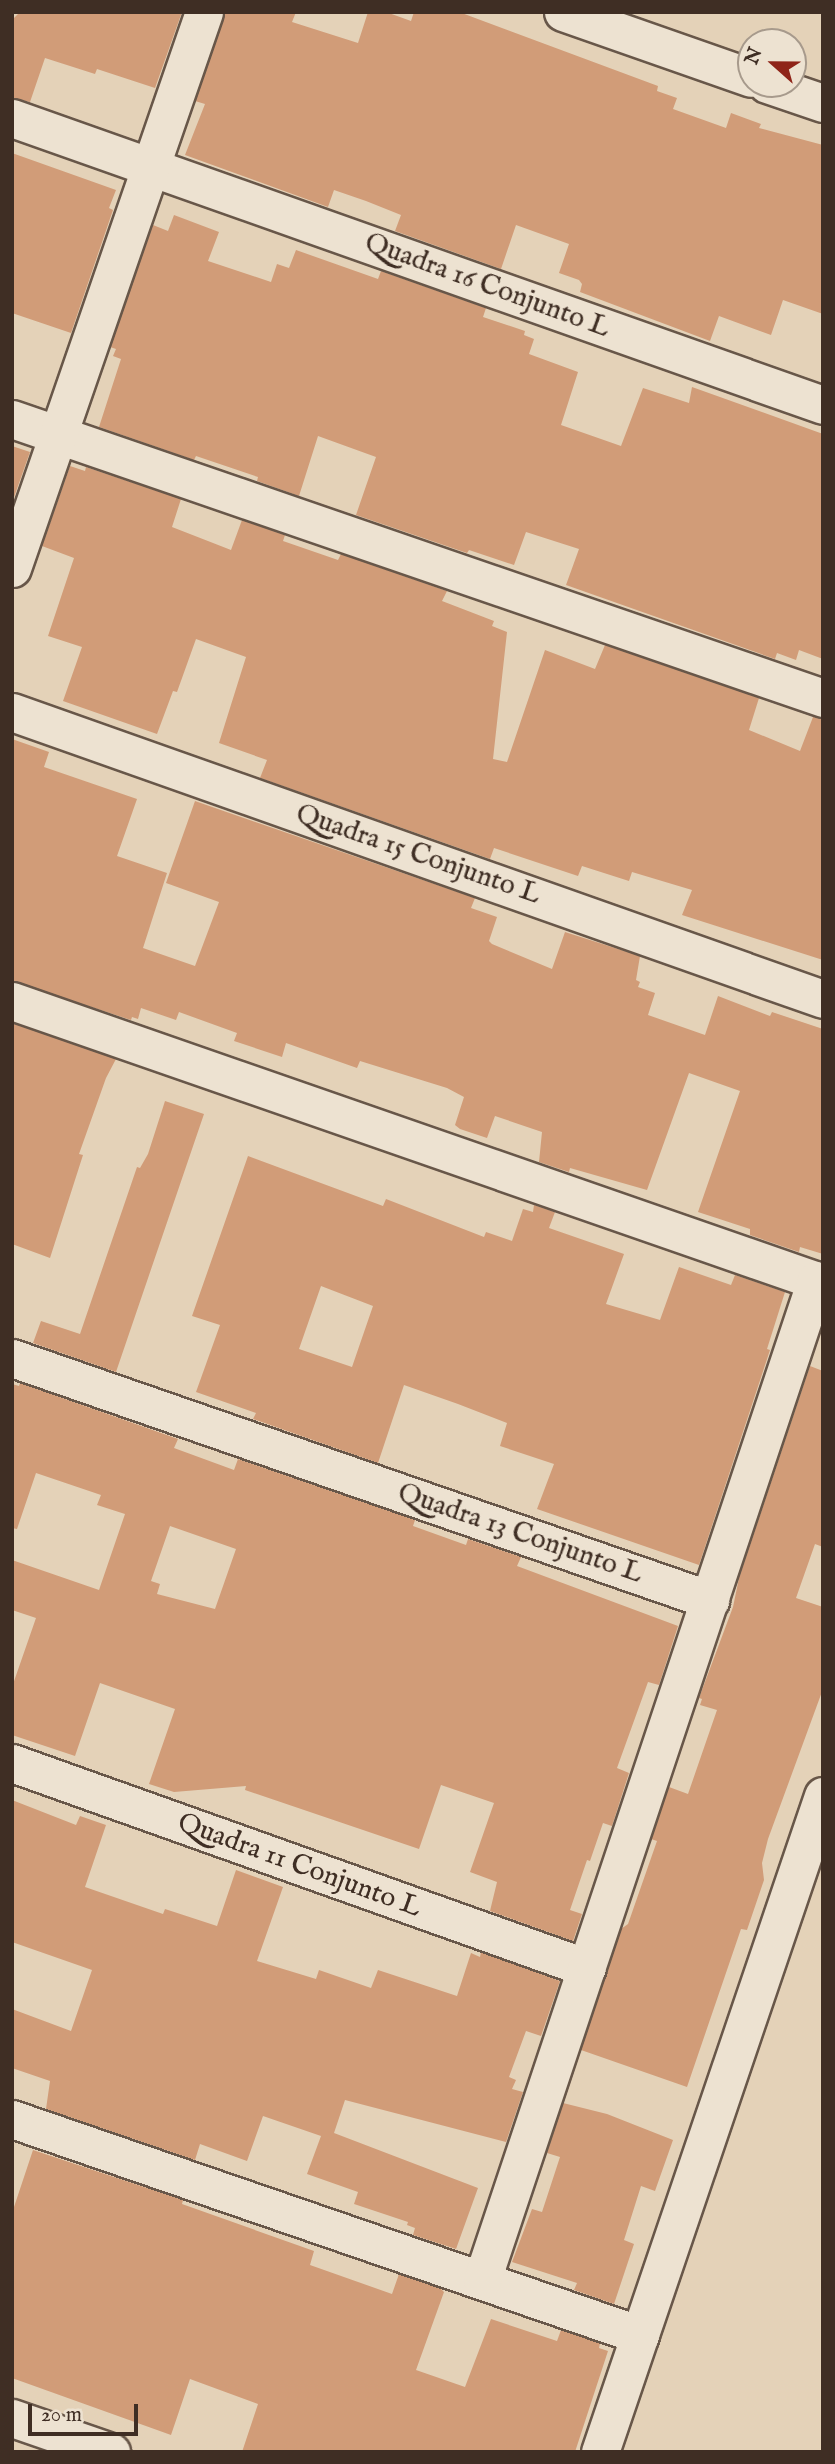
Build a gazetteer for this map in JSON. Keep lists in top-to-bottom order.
{
  "streets": {
    "street": [
      "Quadra 16 Conjunto L",
      "Quadra 15 Conjunto L",
      "Quadra 13 Conjunto L",
      "Quadra 11 Conjunto L"
    ]
  },
  "scale_bar": "20 m",
  "north": "left"
}
